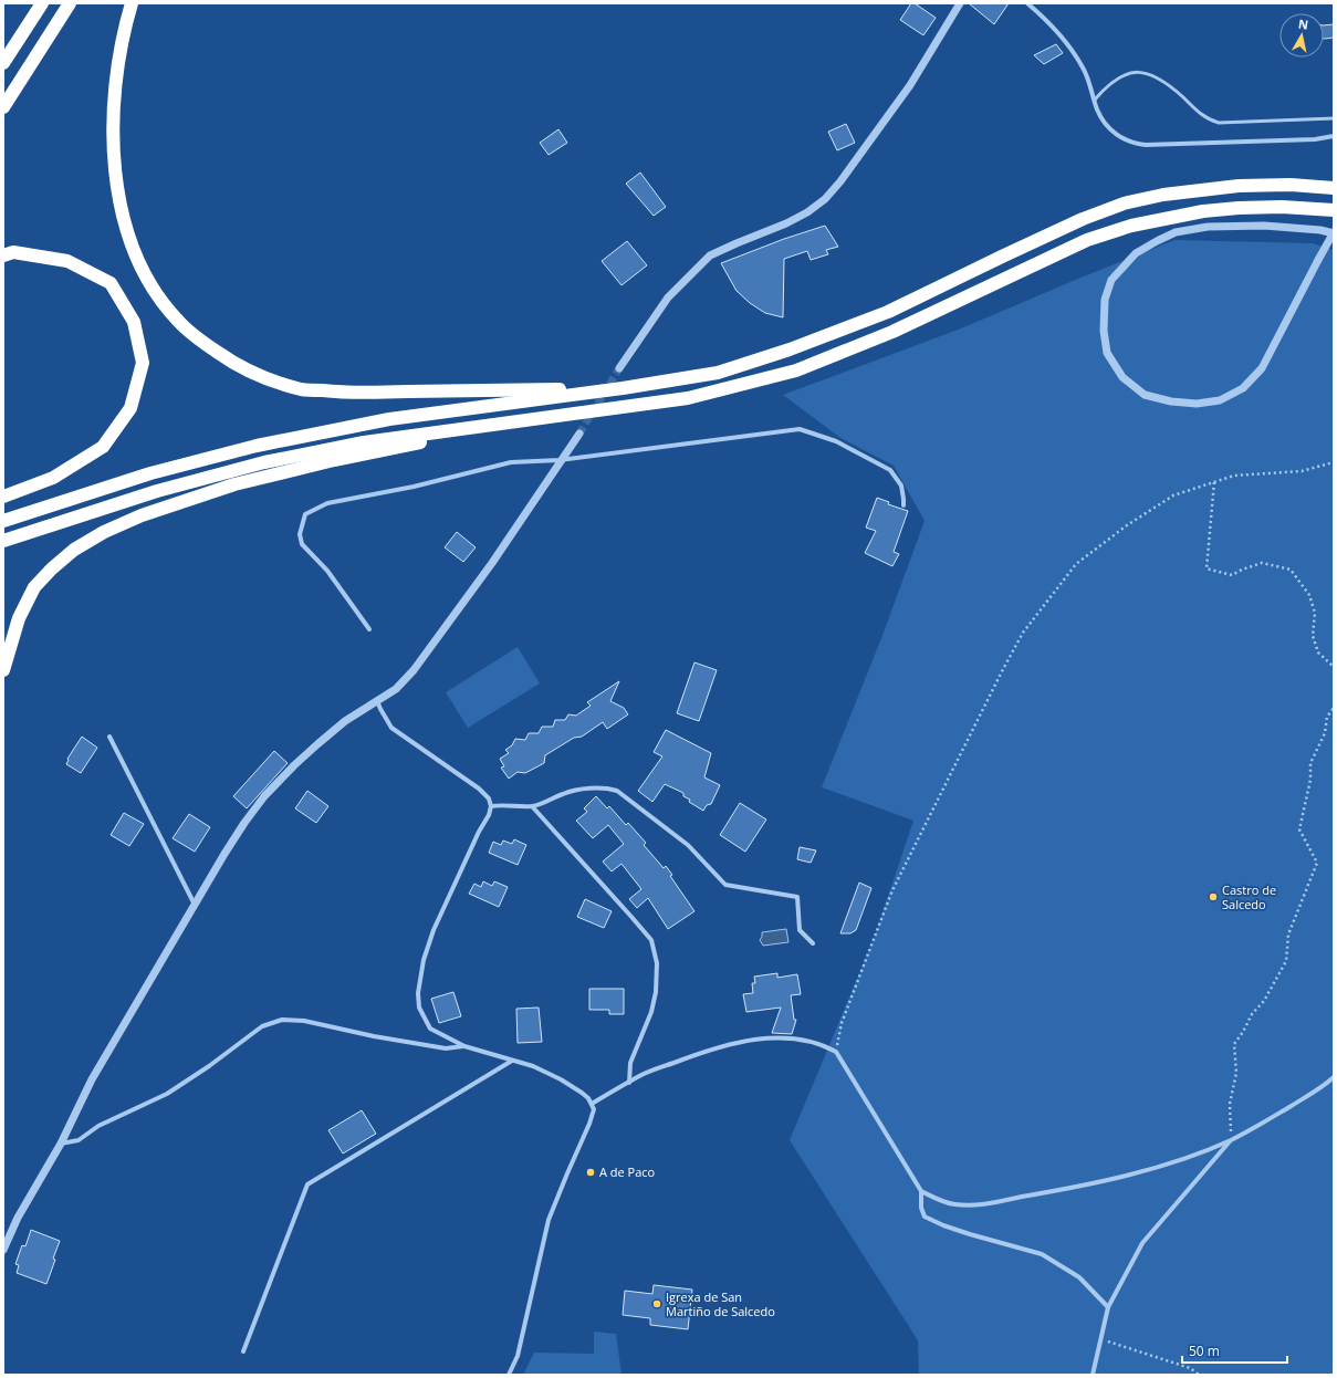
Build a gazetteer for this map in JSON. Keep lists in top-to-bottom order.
{
  "places": ["Castro de Salcedo", "A de Paco", "Igrexa de San Martiño de Salcedo"],
  "scale_bar": "50 m",
  "north": "top"
}
